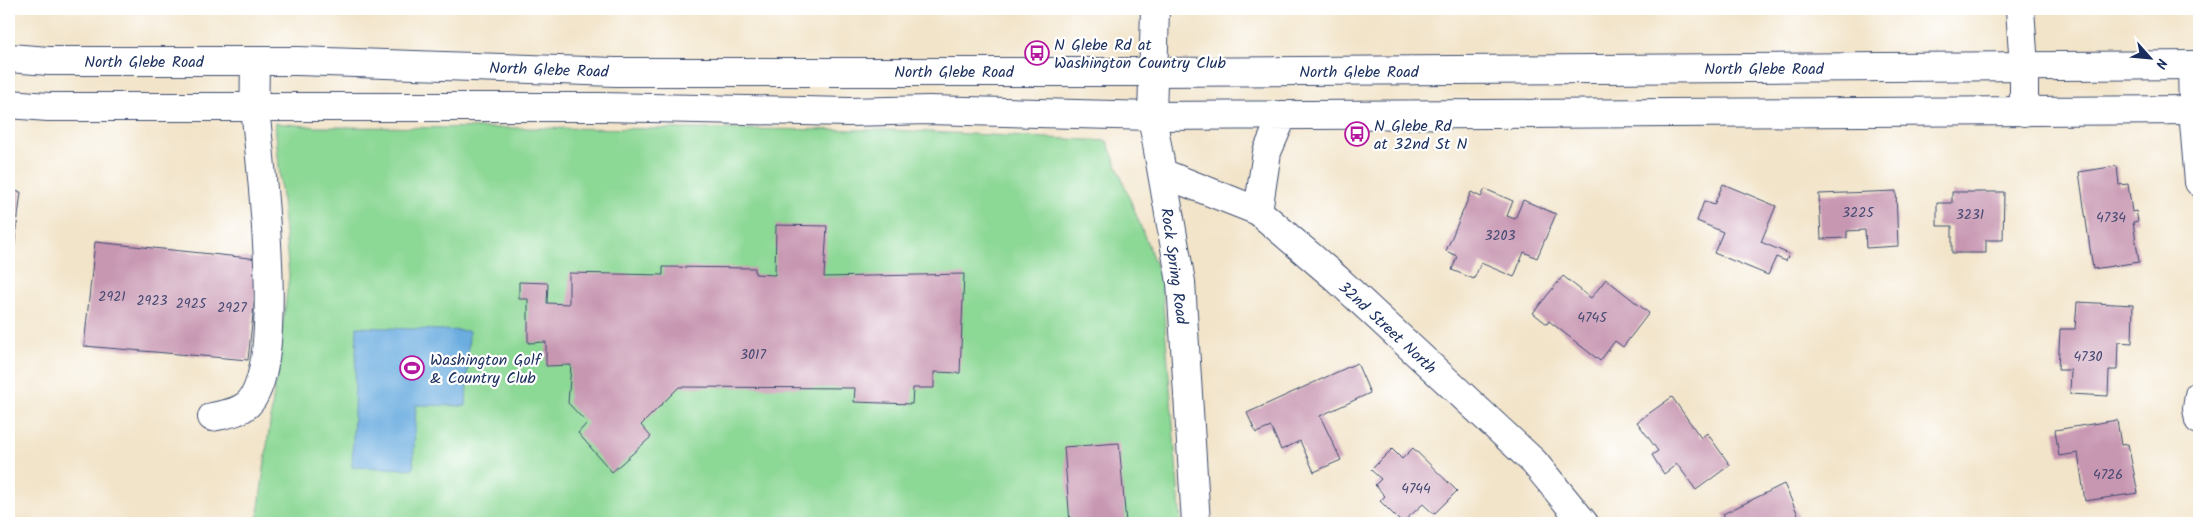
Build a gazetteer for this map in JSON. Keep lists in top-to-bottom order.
{
  "streets": {
    "main road": ["North Glebe Road", "Rock Spring Road", "32nd Street North"]
  },
  "crossings": [
    ["North Glebe Road", "Rock Spring Road"],
    ["Rock Spring Road", "32nd Street North"]
  ],
  "places": {
    "bus stop": ["N Glebe Rd at Washington Country Club", "N Glebe Rd at 32nd St N"],
    "sports": ["Washington Golf & Country Club"]
  },
  "house_numbers": [
    "3225",
    "3231",
    "4734",
    "3203",
    "2921",
    "2923",
    "2925",
    "2927",
    "4745",
    "3017",
    "4730",
    "4726",
    "4744"
  ],
  "north": "bottom right"
}
